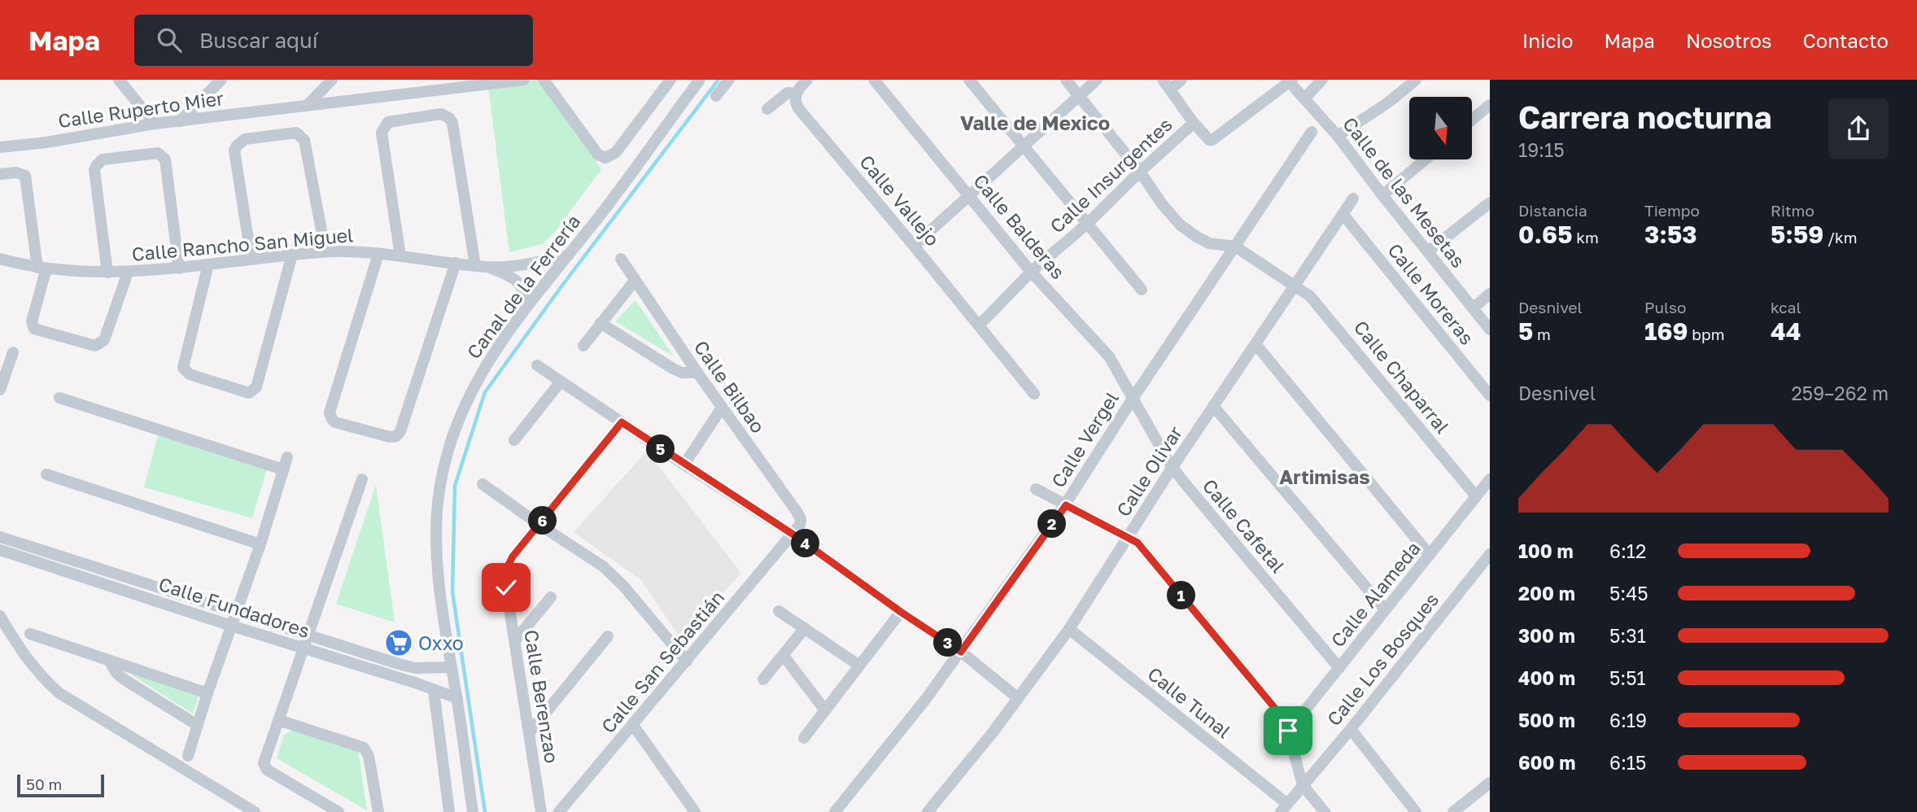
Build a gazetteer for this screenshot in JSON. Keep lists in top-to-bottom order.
{
  "streets": {
    "street": [
      "Calle Ruperto Mier",
      "Calle Insurgentes",
      "Calle de las Mesetas",
      "Calle Vallejo",
      "Calle Balderas",
      "Calle Rancho San Miguel",
      "Canal de la Ferrería",
      "Calle Moreras",
      "Calle Chaparral",
      "Calle Bilbao",
      "Calle Vergel",
      "Calle Olivar",
      "Calle Cafetal",
      "Calle Alameda",
      "Calle Fundadores",
      "Calle Los Bosques",
      "Calle San Sebastián",
      "Calle Berenzao",
      "Calle Tunal"
    ]
  },
  "crossings": [
    ["Calle Insurgentes", "Calle Vallejo"],
    ["Calle Insurgentes", "Calle Balderas"],
    ["Calle Balderas", "Calle Vergel"],
    ["Calle Balderas", "Calle Cafetal"],
    ["Calle Rancho San Miguel", "Canal de la Ferrería"],
    ["Canal de la Ferrería", "Calle Fundadores"],
    ["Calle Moreras", "Calle Olivar"],
    ["Calle Chaparral", "Calle Vergel"],
    ["Calle Chaparral", "Calle Olivar"],
    ["Calle Chaparral", "Calle Alameda"],
    ["Calle Bilbao", "Calle San Sebastián"],
    ["Calle Vergel", "Calle Cafetal"],
    ["Calle Olivar", "Calle Cafetal"],
    ["Calle Olivar", "Calle Tunal"],
    ["Calle Cafetal", "Calle Alameda"],
    ["Calle Los Bosques", "Calle Tunal"]
  ],
  "districts": ["Valle de Mexico", "Artimisas"],
  "places": {
    "supermarket": ["Oxxo"]
  },
  "scale_bar": "50 m",
  "north": "bottom",
  "page": {
    "header": "Mapa",
    "search": "Buscar aquí",
    "nav": [
      "Inicio",
      "Mapa",
      "Nosotros",
      "Contacto"
    ],
    "heading": ["Carrera nocturna", "19:15"],
    "stats": [
      ["Distancia", "0.65 km"],
      ["Tiempo", "3:53"],
      ["Ritmo", "5:59 /km"],
      ["Desnivel", "5 m"],
      ["Pulso", "169 bpm"],
      ["kcal", "44"]
    ],
    "chart": ["Desnivel", "259–262 m"],
    "pins": [
      "5",
      "6",
      "2",
      "4",
      "1",
      "3"
    ],
    "list": [
      {
        "name": "100 m",
        "note": "6:12"
      },
      {
        "name": "200 m",
        "note": "5:45"
      },
      {
        "name": "300 m",
        "note": "5:31"
      },
      {
        "name": "400 m",
        "note": "5:51"
      },
      {
        "name": "500 m",
        "note": "6:19"
      },
      {
        "name": "600 m",
        "note": "6:15"
      }
    ],
    "scale": "50 m"
  }
}
